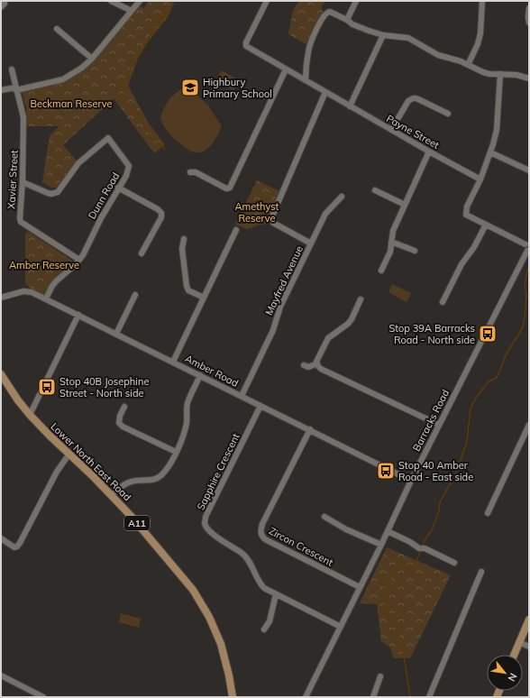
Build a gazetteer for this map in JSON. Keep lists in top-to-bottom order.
{
  "streets": {
    "main road": ["Lower North East Road", "A11"],
    "street": [
      "Payne Street",
      "Xavier Street",
      "Dunn Road",
      "Mayfred Avenue",
      "Amber Road",
      "Barracks Road",
      "Sapphire Crescent",
      "Zircon Crescent"
    ]
  },
  "crossings": [
    ["Xavier Street", "Dunn Road"],
    ["Dunn Road", "Amber Road"],
    ["Mayfred Avenue", "Amber Road"],
    ["Amber Road", "Barracks Road"],
    ["Amber Road", "Sapphire Crescent"],
    ["Amber Road", "Zircon Crescent"],
    ["Barracks Road", "Sapphire Crescent"],
    ["Barracks Road", "Zircon Crescent"]
  ],
  "parks": ["Beckman Reserve", "Amethyst Reserve", "Amber Reserve"],
  "places": {
    "school or university": ["Highbury Primary School"],
    "bus stop": ["Stop 39A Barracks Road - North side", "Stop 40B Josephine Street - North side", "Stop 40 Amber Road - East side"]
  },
  "north": "bottom right"
}
